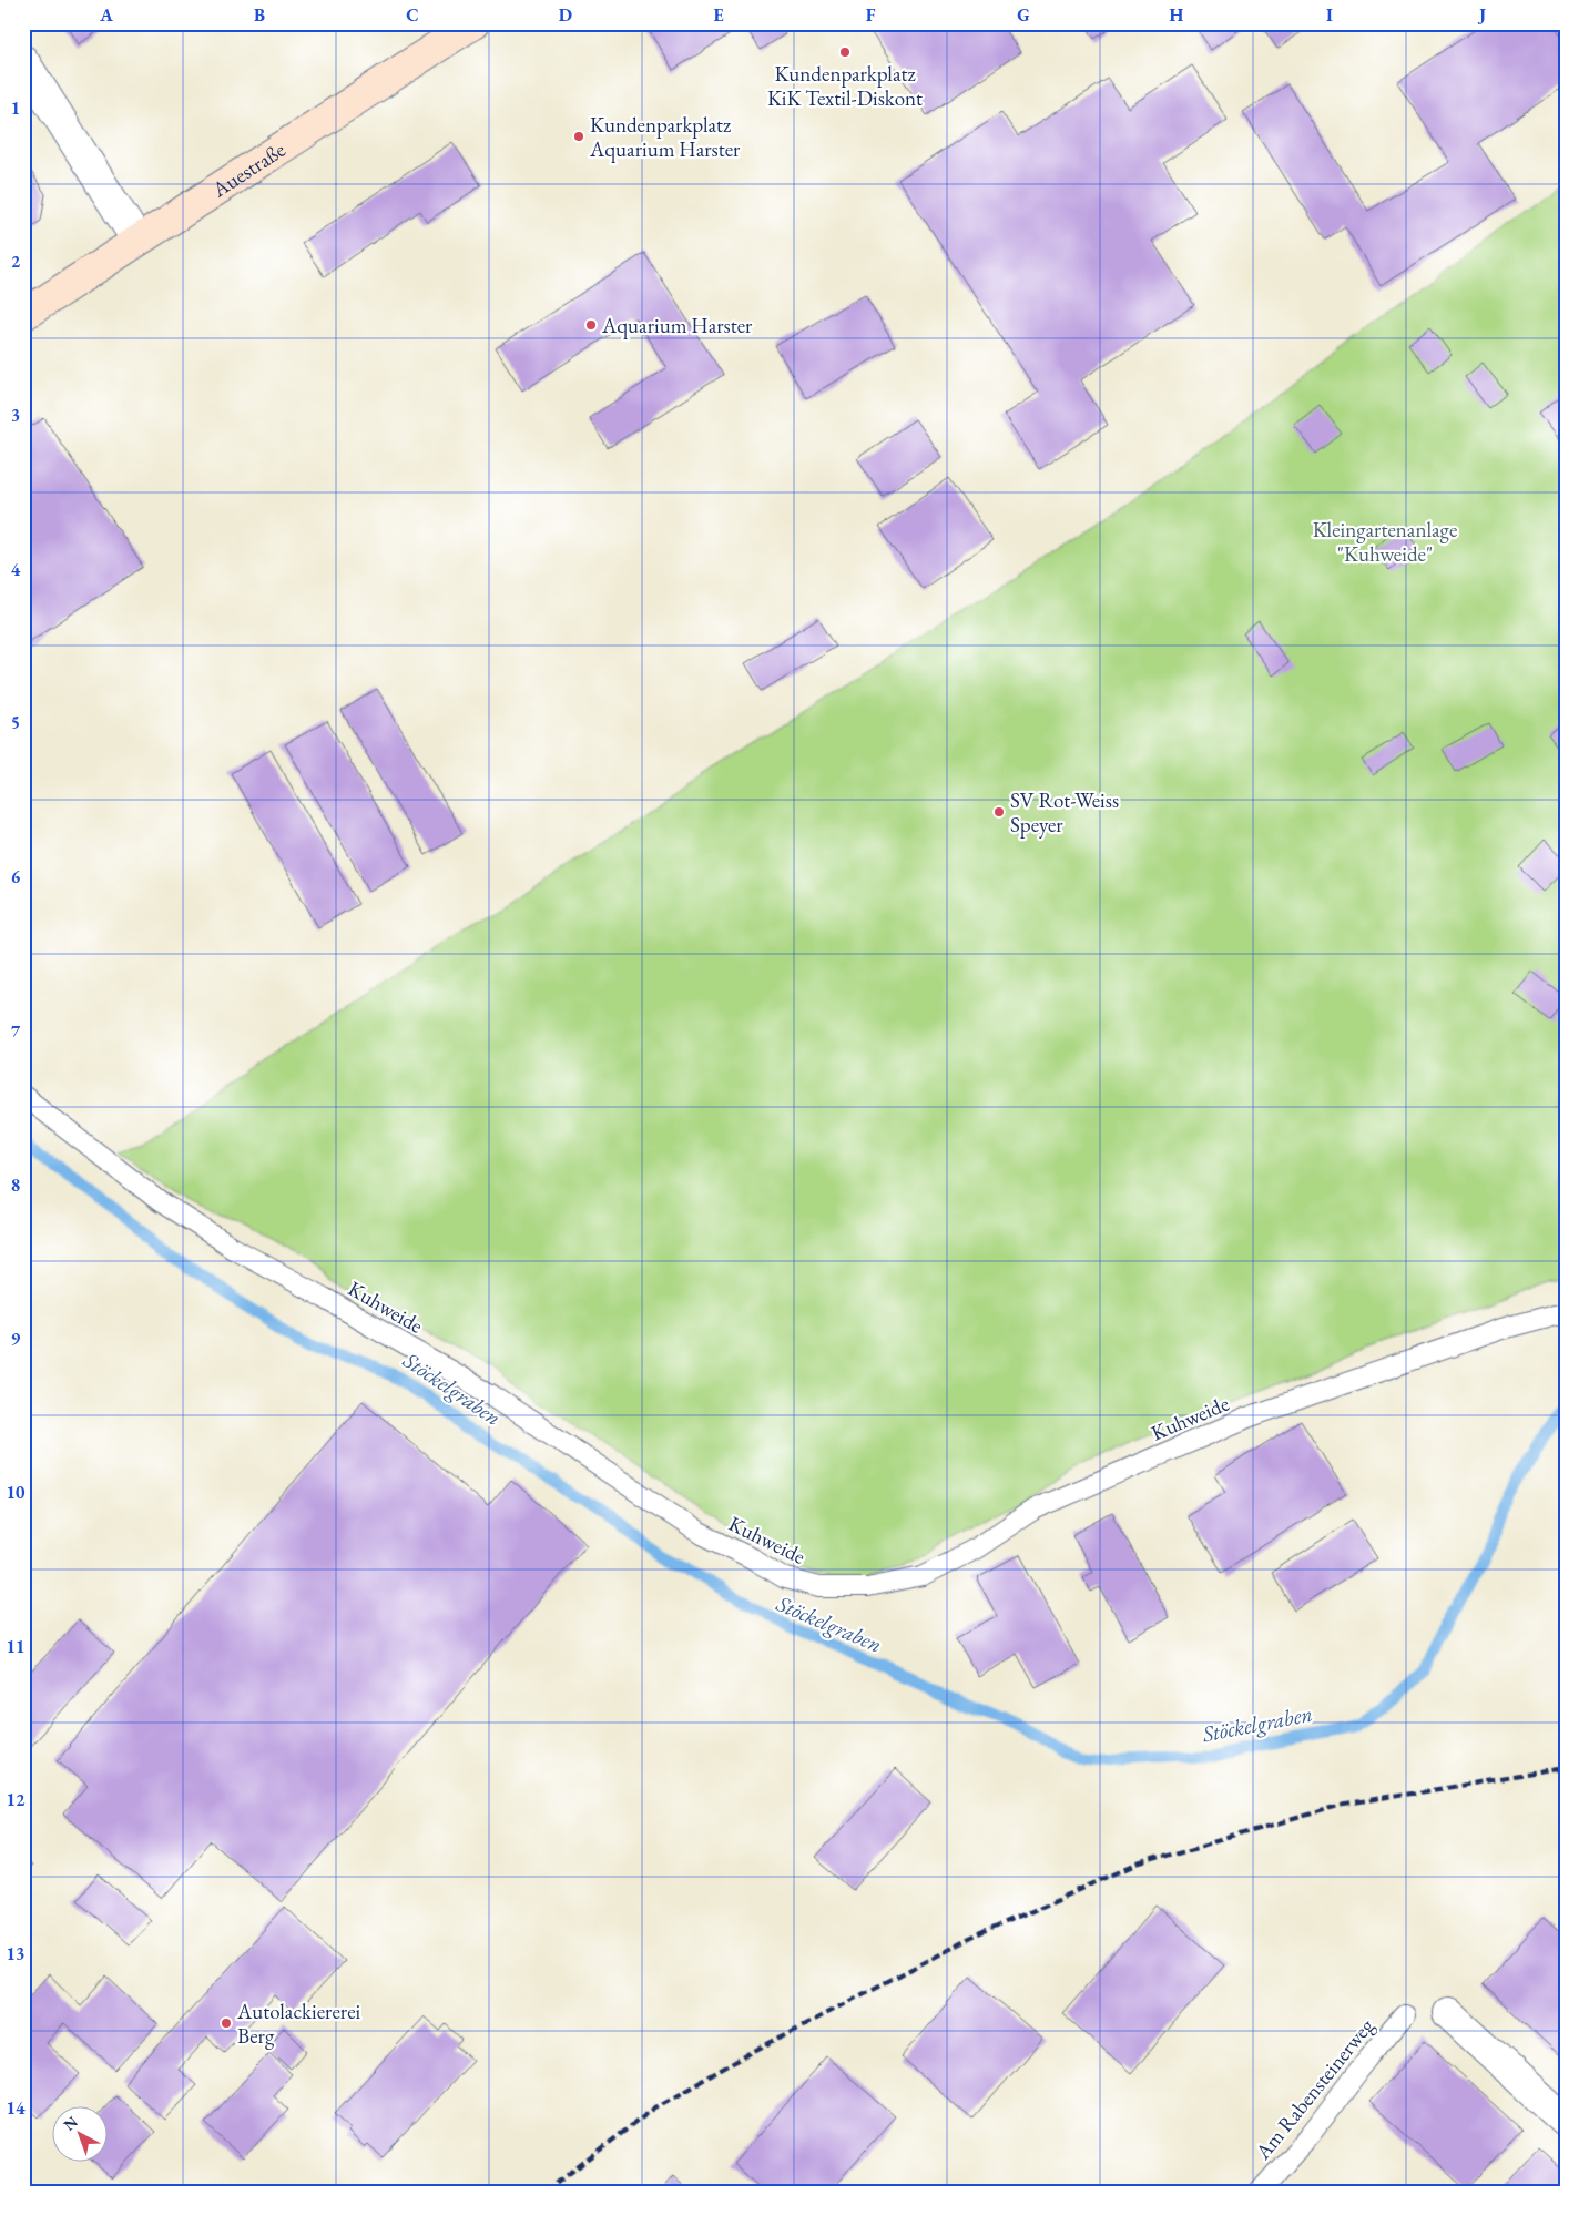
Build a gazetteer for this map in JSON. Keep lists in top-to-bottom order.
{
  "streets": {
    "street": ["Auestraße"],
    "lane": ["Kuhweide", "Am Rabensteinerweg"]
  },
  "water": ["Stöckelgraben"],
  "parks": ["Kleingartenanlage \"Kuhweide\""],
  "places": [
    "Kundenparkplatz KiK Textil-Diskont",
    "Kundenparkplatz Aquarium Harster",
    "Aquarium Harster",
    "SV Rot-Weiss Speyer",
    "Autolackiererei Berg"
  ],
  "north": "top left",
  "grid": {
    "columns": [
      "A",
      "B",
      "C",
      "D",
      "E",
      "F",
      "G",
      "H",
      "I",
      "J"
    ],
    "rows": [
      "1",
      "2",
      "3",
      "4",
      "5",
      "6",
      "7",
      "8",
      "9",
      "10",
      "11",
      "12",
      "13",
      "14"
    ]
  }
}
